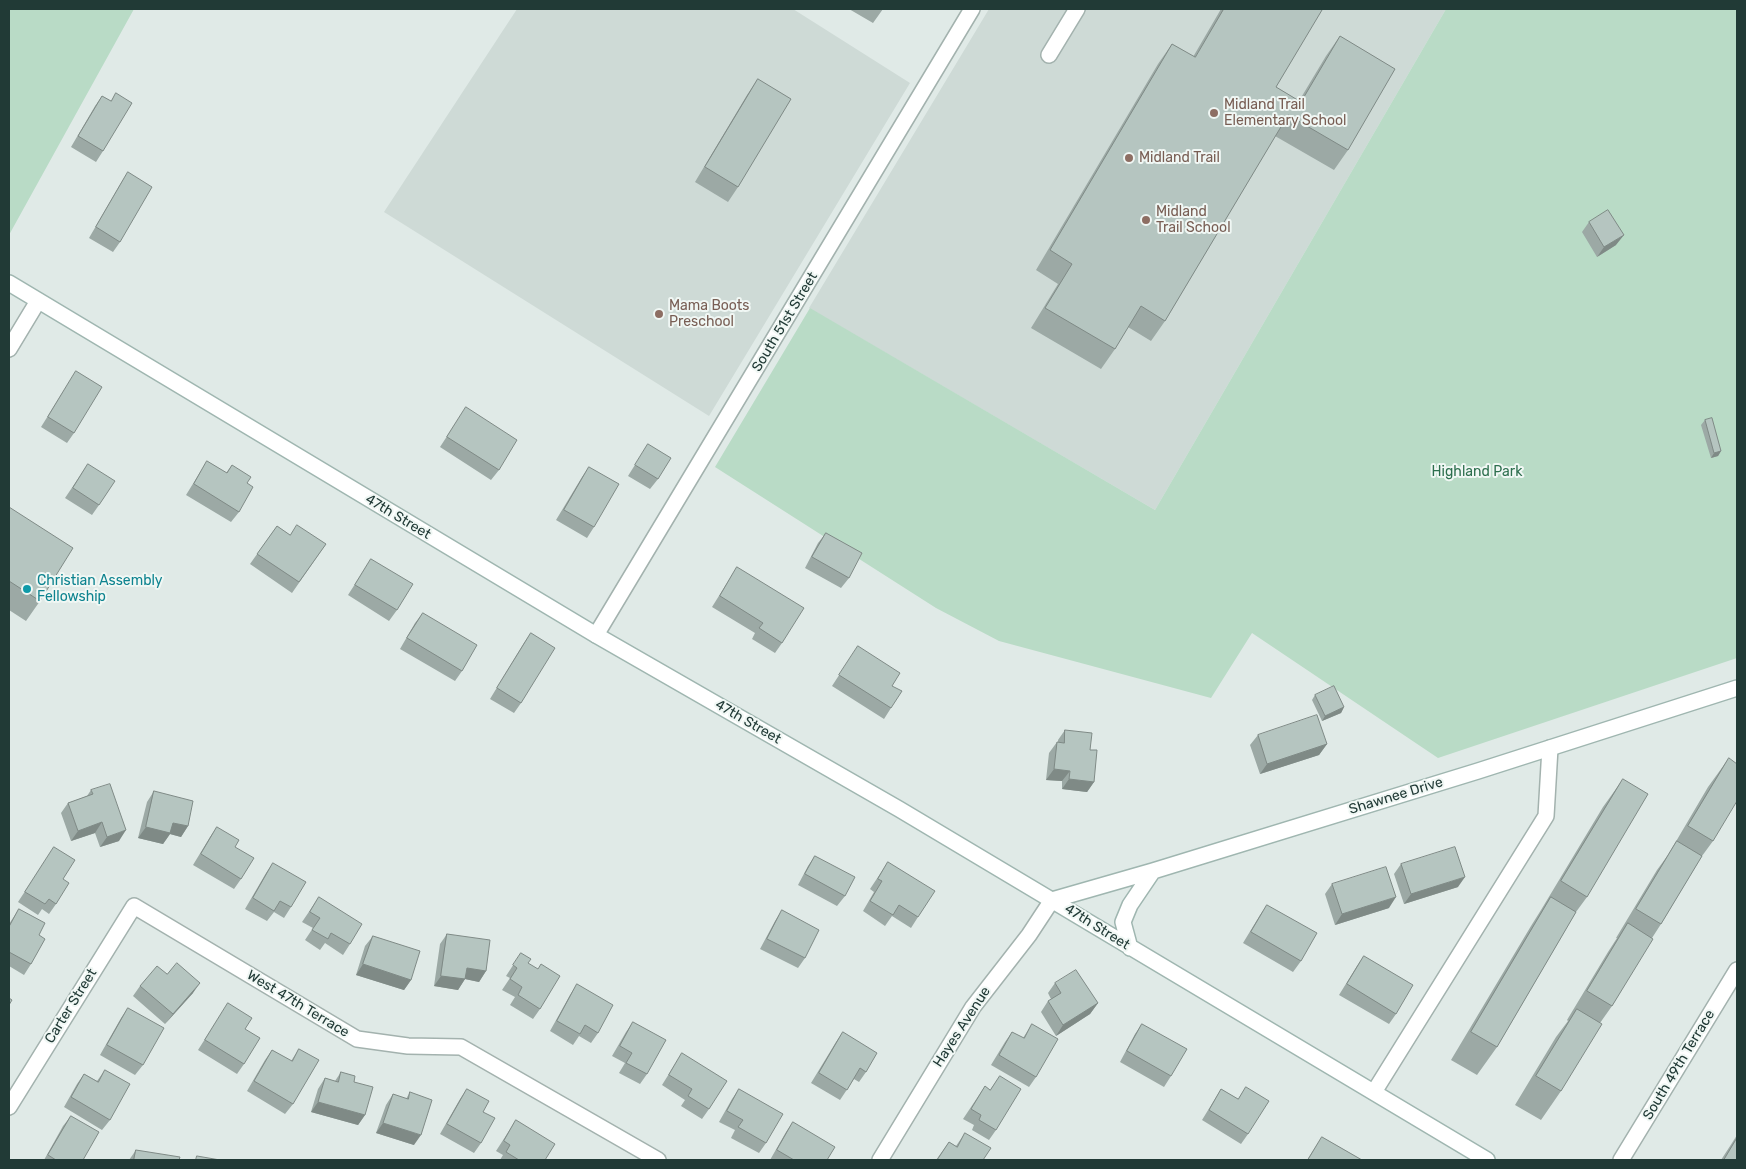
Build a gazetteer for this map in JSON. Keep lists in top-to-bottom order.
{
  "streets": {
    "street": [
      "South 51st Street",
      "47th Street",
      "Shawnee Drive",
      "West 47th Terrace",
      "Carter Street",
      "Hayes Avenue",
      "South 49th Terrace"
    ]
  },
  "crossings": [
    ["South 51st Street", "47th Street"],
    ["47th Street", "Shawnee Drive"],
    ["47th Street", "Hayes Avenue"],
    ["Shawnee Drive", "Hayes Avenue"],
    ["West 47th Terrace", "Carter Street"]
  ],
  "parks": ["Highland Park"],
  "places": [
    "Midland Trail Elementary School",
    "Midland Trail",
    "Midland Trail School",
    "Mama Boots Preschool",
    "Christian Assembly Fellowship"
  ]
}
